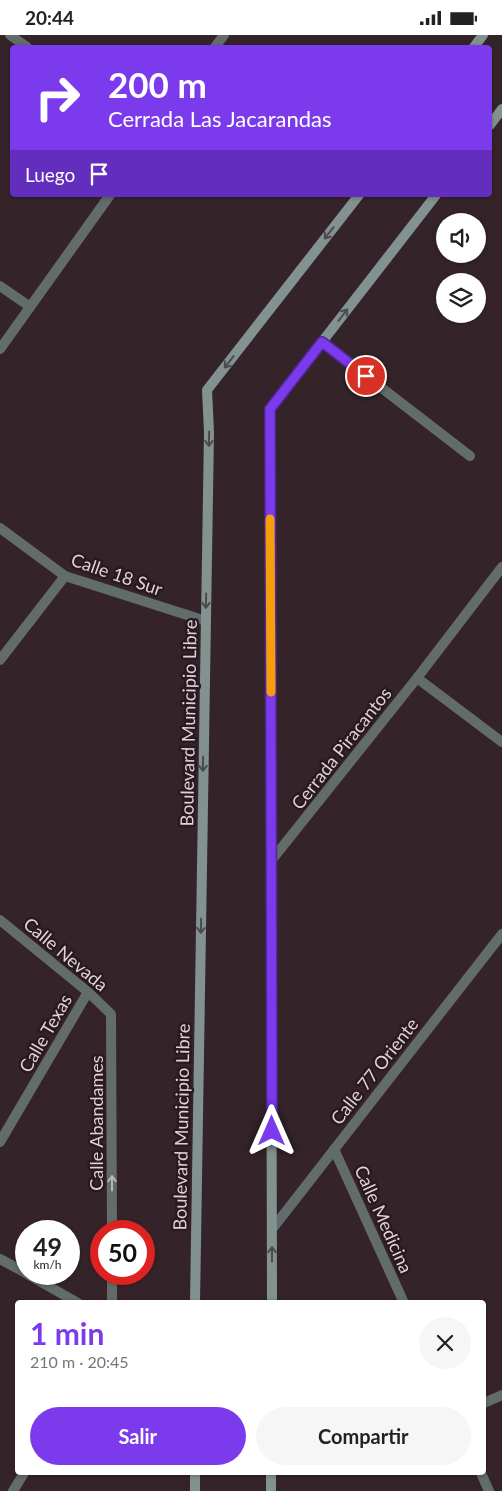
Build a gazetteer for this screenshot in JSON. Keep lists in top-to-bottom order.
{
  "streets": {
    "main road": ["Boulevard Municipio Libre"],
    "street": [
      "Calle 18 Sur",
      "Cerrada Piracantos",
      "Calle Nevada",
      "Calle Texas",
      "Calle 77 Oriente",
      "Calle Abandames",
      "Calle Medicina"
    ]
  },
  "crossings": [
    ["Calle 18 Sur", "Boulevard Municipio Libre"],
    ["Calle Nevada", "Calle Texas"],
    ["Calle Nevada", "Calle Abandames"],
    ["Calle 77 Oriente", "Calle Medicina"]
  ],
  "one_way": ["Calle Abandames"],
  "page": {
    "status": "20:44",
    "turn": ["200 m", "Cerrada Las Jacarandas"],
    "then": "Luego",
    "speed": "49 km/h",
    "limit": "50",
    "heading": ["1 min", "210 m · 20:45"],
    "buttons": ["Salir", "Compartir"]
  }
}
